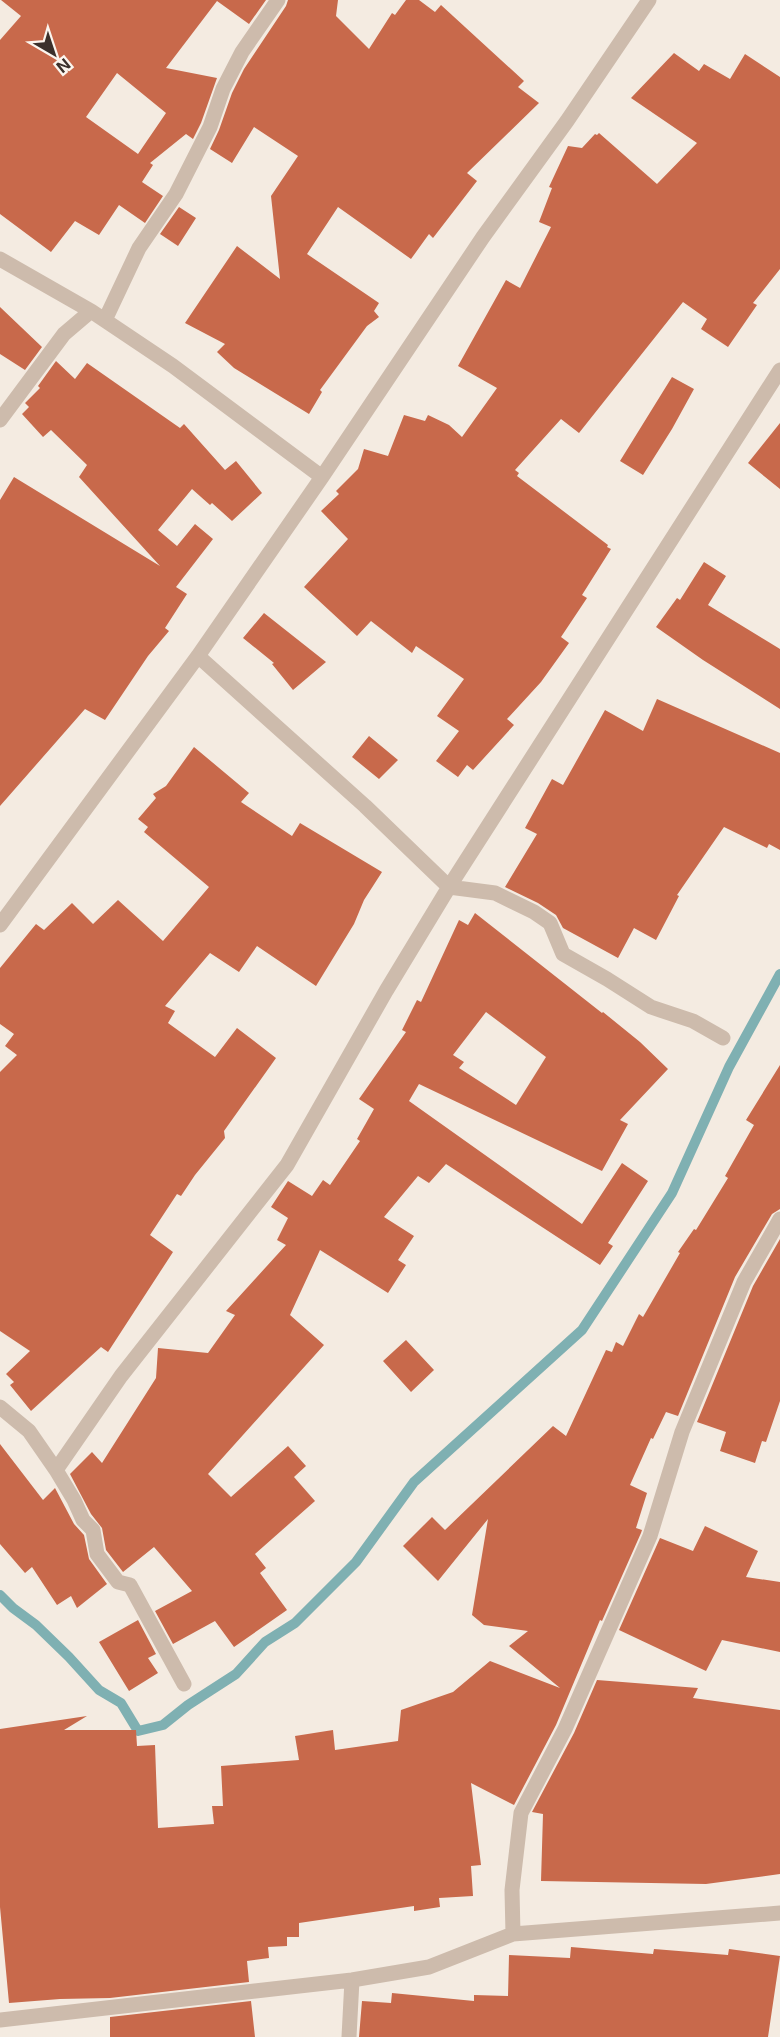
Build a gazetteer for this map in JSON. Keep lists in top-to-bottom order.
{
  "north": "bottom right"
}
